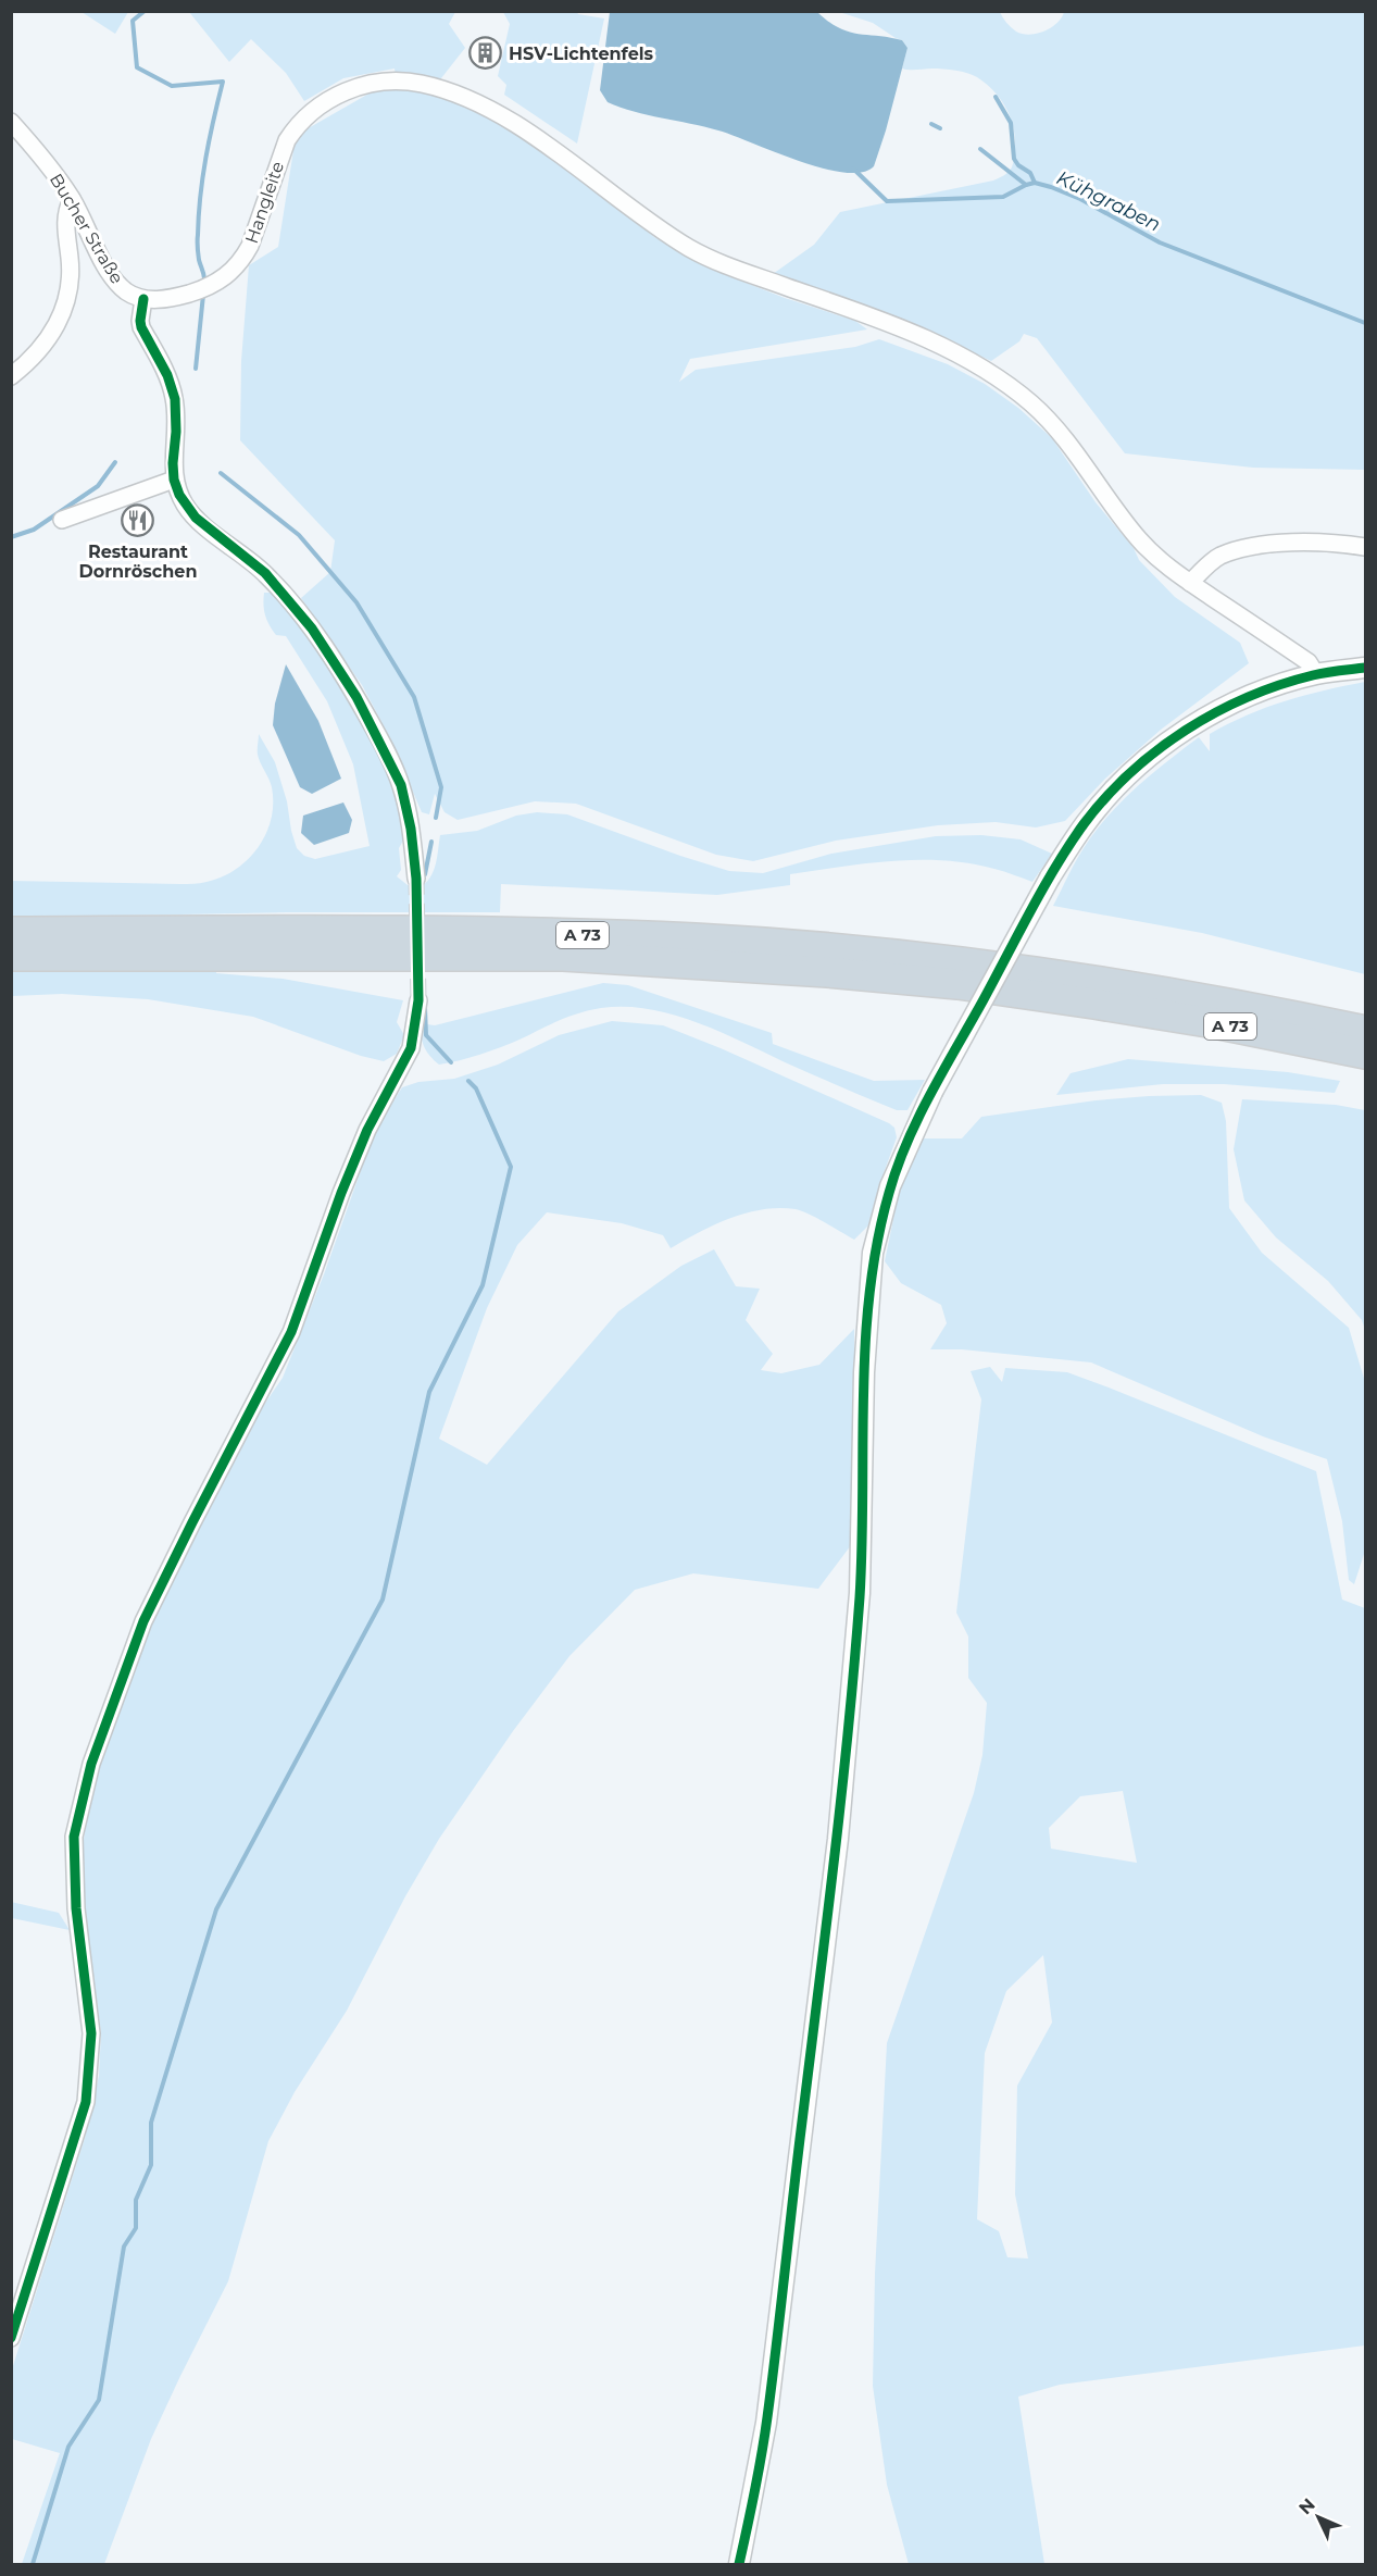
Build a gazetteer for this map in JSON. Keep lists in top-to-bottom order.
{
  "streets": {
    "highway": ["A 73"],
    "street": ["Hangleite", "Bucher Straße"]
  },
  "crossings": [
    ["Hangleite", "Bucher Straße"]
  ],
  "water": ["Kühgraben"],
  "places": {
    "building": ["HSV-Lichtenfels"],
    "restaurant": ["Restaurant Dornröschen"]
  },
  "north": "top left"
}
